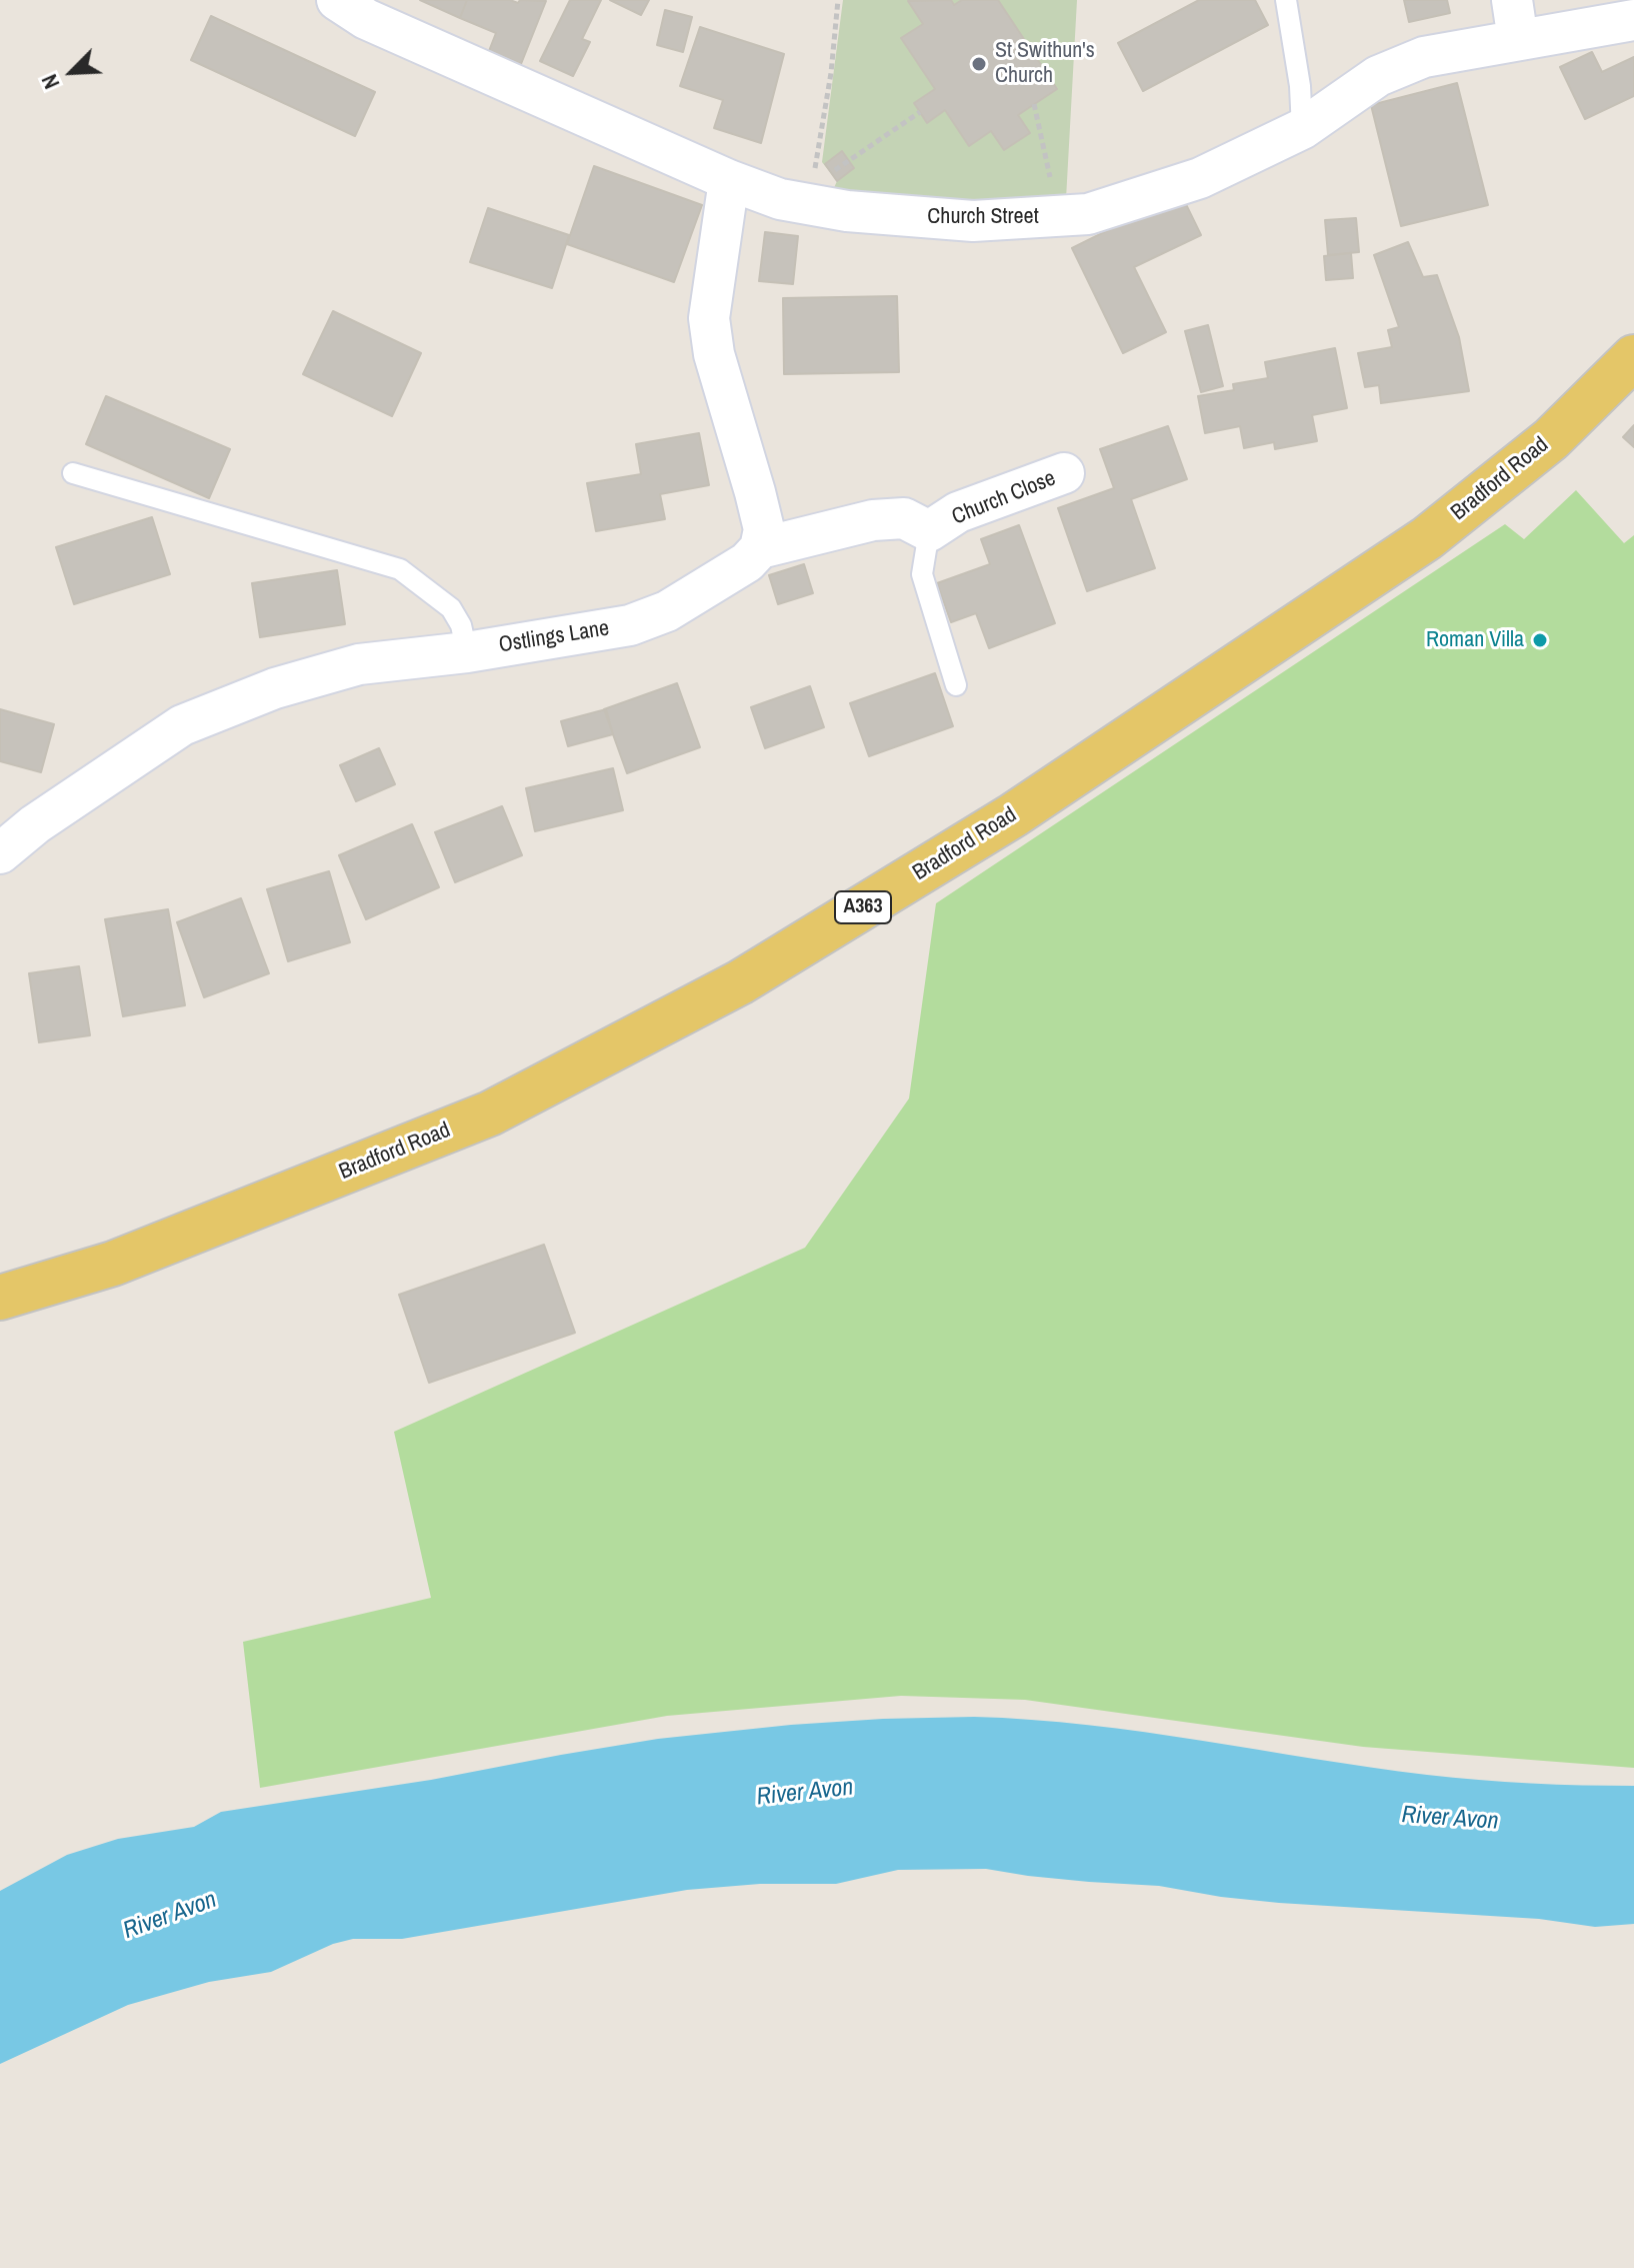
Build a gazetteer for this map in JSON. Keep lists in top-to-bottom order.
{
  "streets": {
    "main road": ["Bradford Road", "A363"],
    "street": ["Church Street", "Church Close", "Ostlings Lane"]
  },
  "crossings": [
    ["Church Close", "Ostlings Lane"]
  ],
  "water": ["River Avon"],
  "places": ["St Swithun's Church", "Roman Villa"],
  "north": "bottom left"
}
